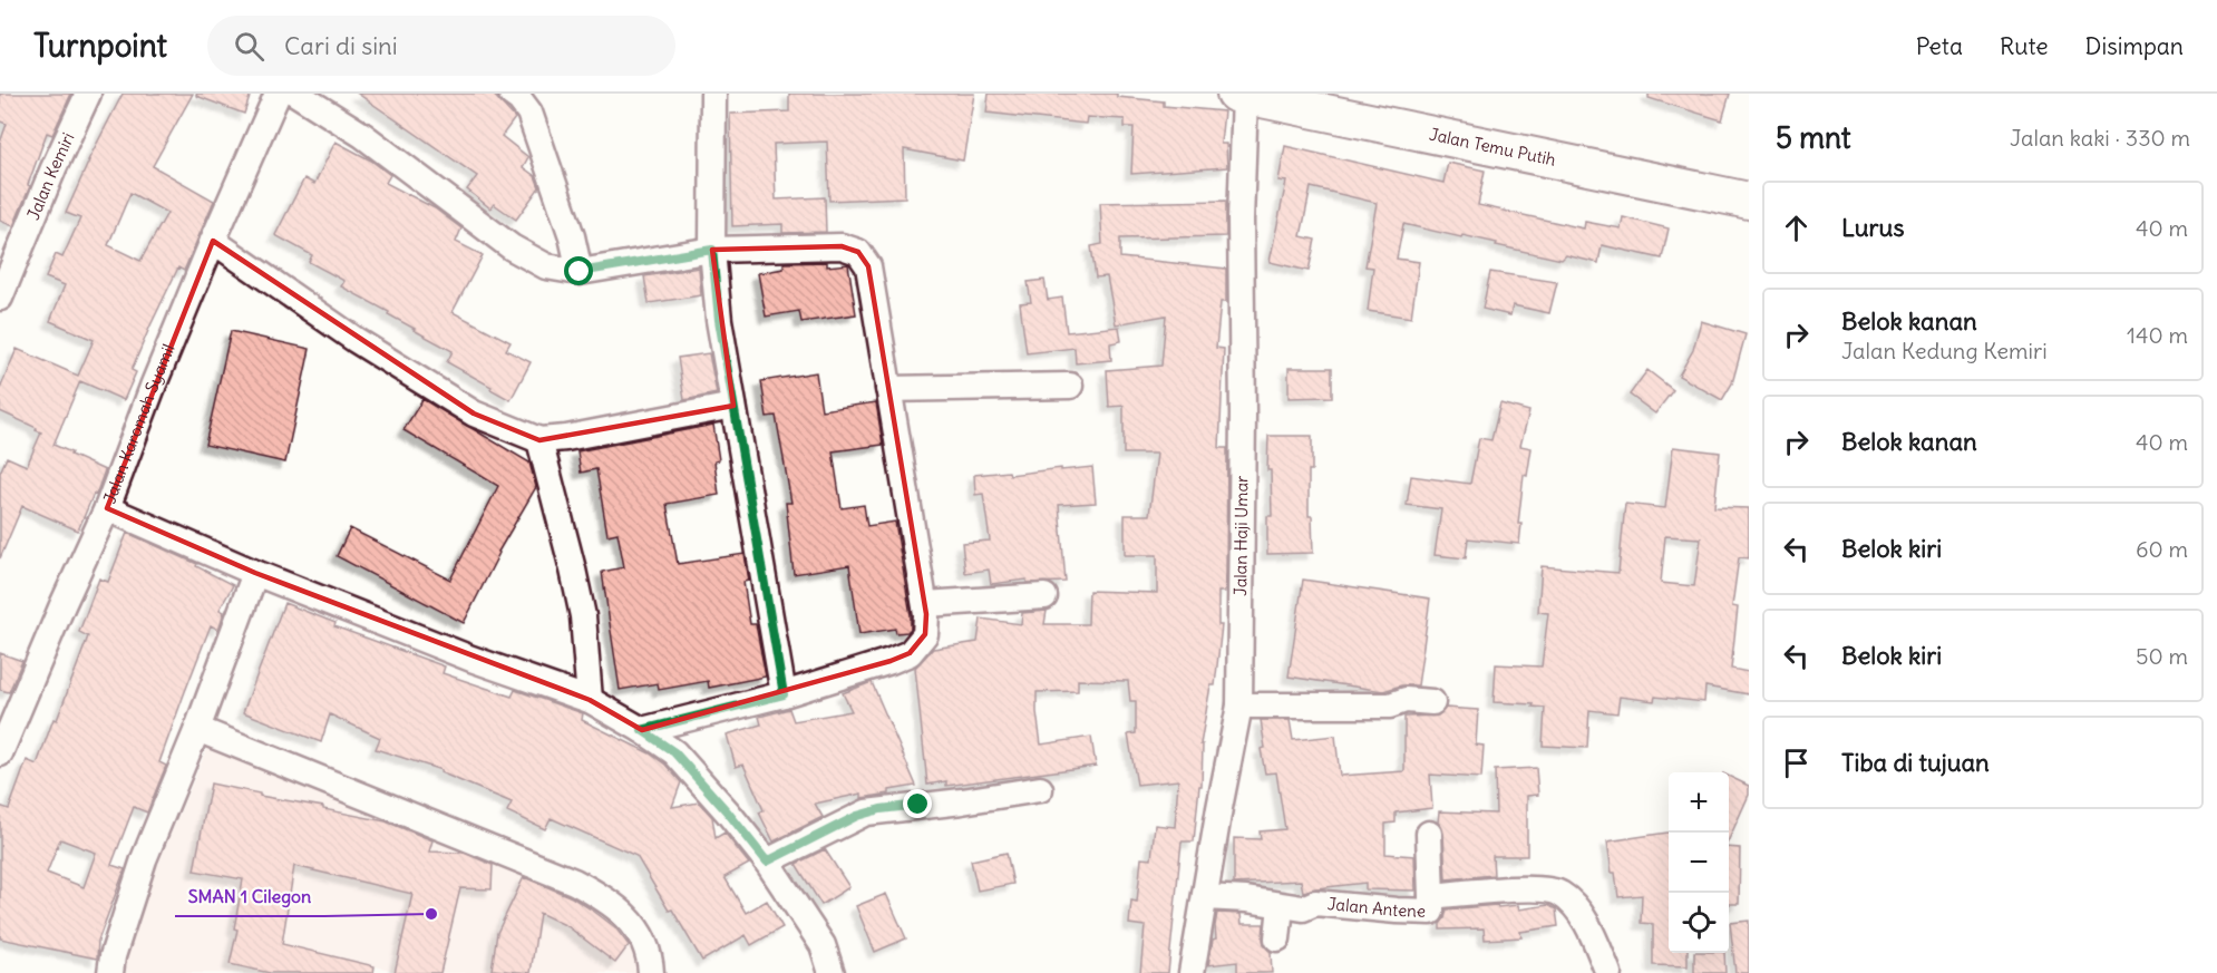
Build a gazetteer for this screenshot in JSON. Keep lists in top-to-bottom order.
{
  "streets": {
    "street": [
      "Jalan Temu Putih",
      "Jalan Kemiri",
      "Jalan Karomah Syamil",
      "Jalan Haji Umar",
      "Jalan Antene"
    ]
  },
  "crossings": [
    ["Jalan Temu Putih", "Jalan Haji Umar"],
    ["Jalan Haji Umar", "Jalan Antene"]
  ],
  "places": ["SMAN 1 Cilegon"],
  "page": {
    "header": "Turnpoint",
    "search": "Cari di sini",
    "nav": ["Peta", "Rute", "Disimpan"],
    "heading": ["5 mnt", "Jalan kaki · 330 m"],
    "list": [
      ["Lurus", "40 m"],
      ["Belok kanan", "Jalan Kedung Kemiri", "140 m"],
      ["Belok kanan", "40 m"],
      ["Belok kiri", "60 m"],
      ["Belok kiri", "50 m"],
      "Tiba di tujuan"
    ],
    "map_buttons": ["+", "−"]
  }
}
